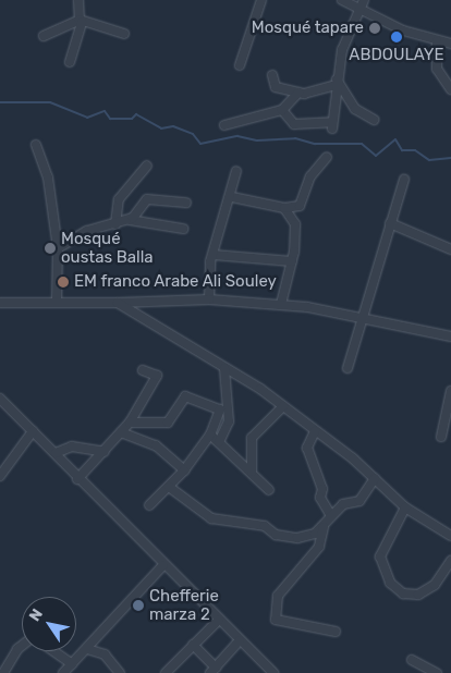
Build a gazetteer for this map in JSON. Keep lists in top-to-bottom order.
{
  "places": [
    "Mosqué tapare",
    "ABDOULAYE",
    "Mosqué oustas Balla",
    "EM franco Arabe Ali Souley",
    "Chefferie marza 2"
  ],
  "north": "top left"
}
